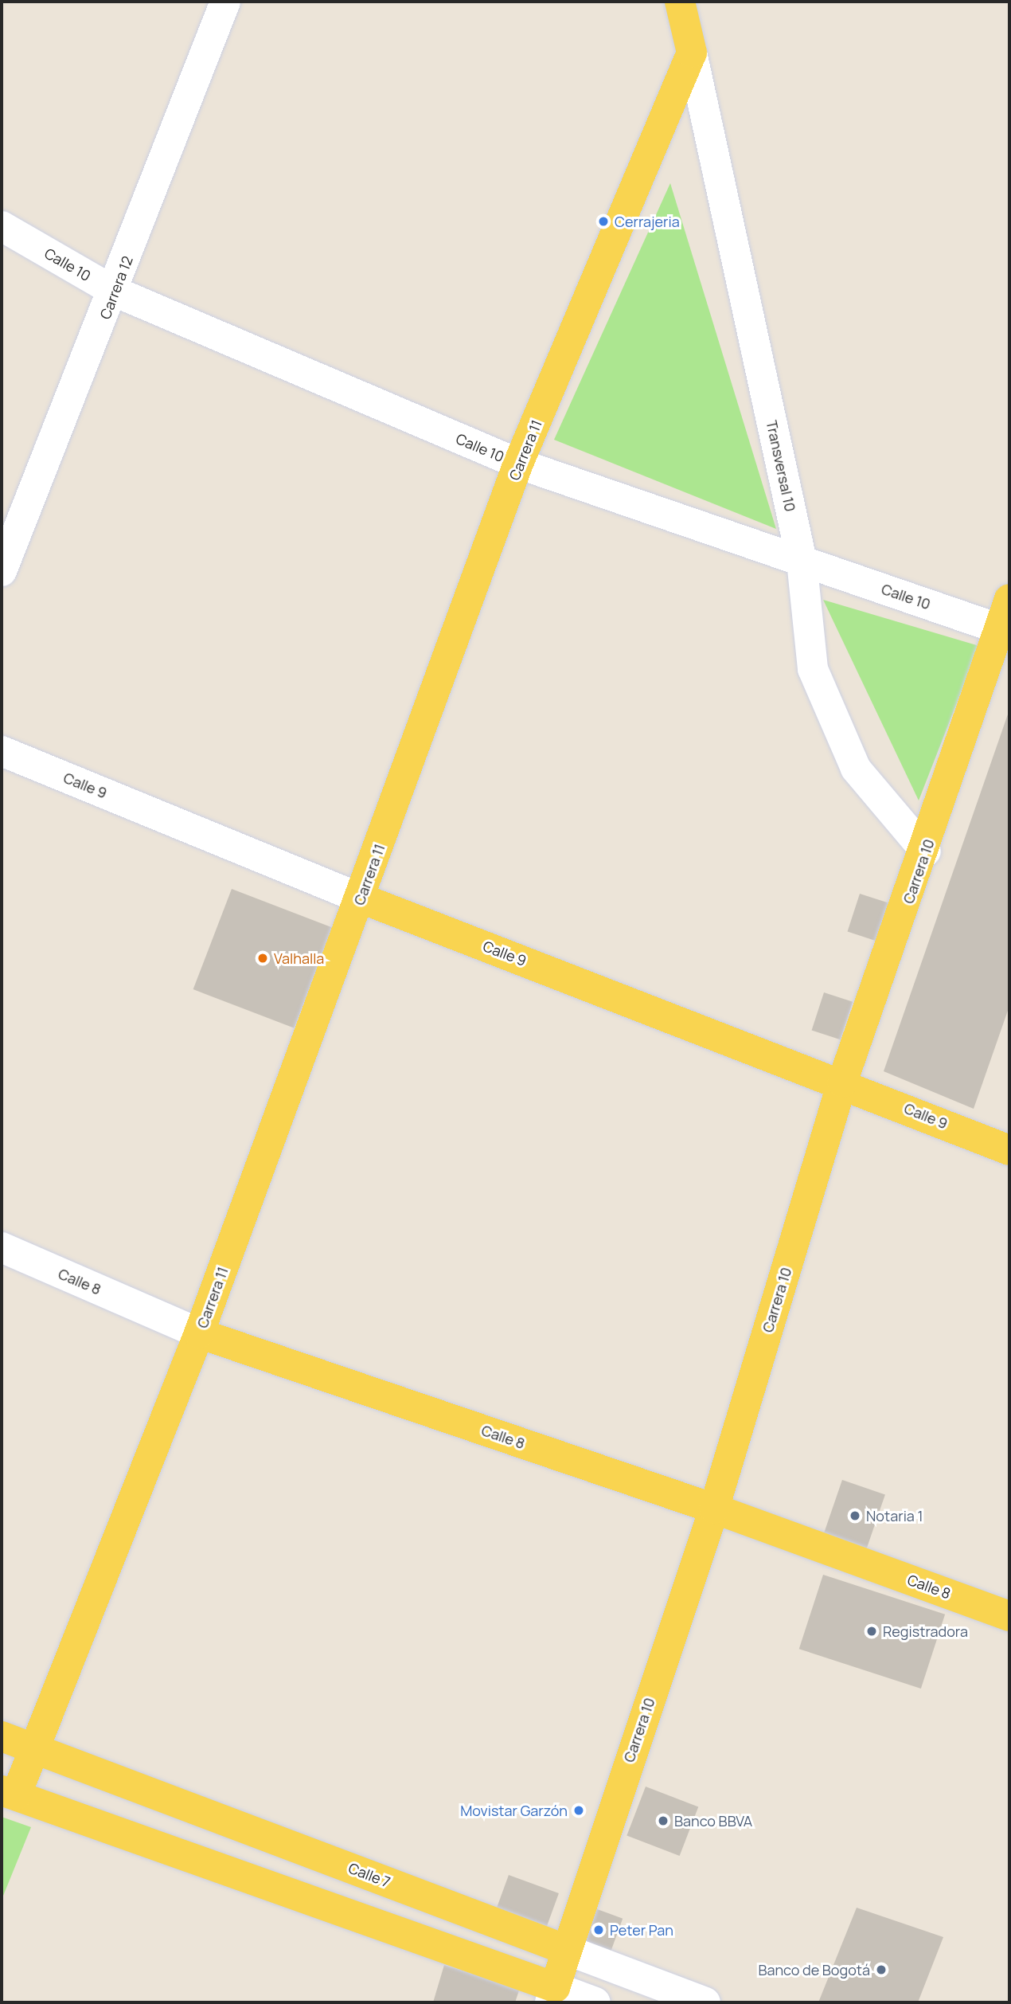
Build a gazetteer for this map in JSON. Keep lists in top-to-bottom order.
{
  "streets": {
    "main road": [
      "Carrera 11",
      "Calle 9",
      "Carrera 10",
      "Calle 8",
      "Calle 7"
    ],
    "street": ["Calle 10", "Carrera 12", "Transversal 10"]
  },
  "crossings": [
    ["Calle 10", "Carrera 12"],
    ["Calle 10", "Carrera 11"],
    ["Calle 10", "Transversal 10"],
    ["Calle 10", "Carrera 10"],
    ["Carrera 11", "Transversal 10"],
    ["Carrera 11", "Calle 9"],
    ["Carrera 11", "Calle 8"],
    ["Carrera 11", "Calle 7"],
    ["Transversal 10", "Carrera 10"],
    ["Calle 9", "Carrera 10"],
    ["Carrera 10", "Calle 8"],
    ["Carrera 10", "Calle 7"]
  ],
  "places": [
    "Cerrajeria",
    "Valhalla",
    "Notaria 1",
    "Registradora",
    "Movistar Garzón",
    "Banco BBVA",
    "Peter Pan",
    "Banco de Bogotá"
  ]
}
